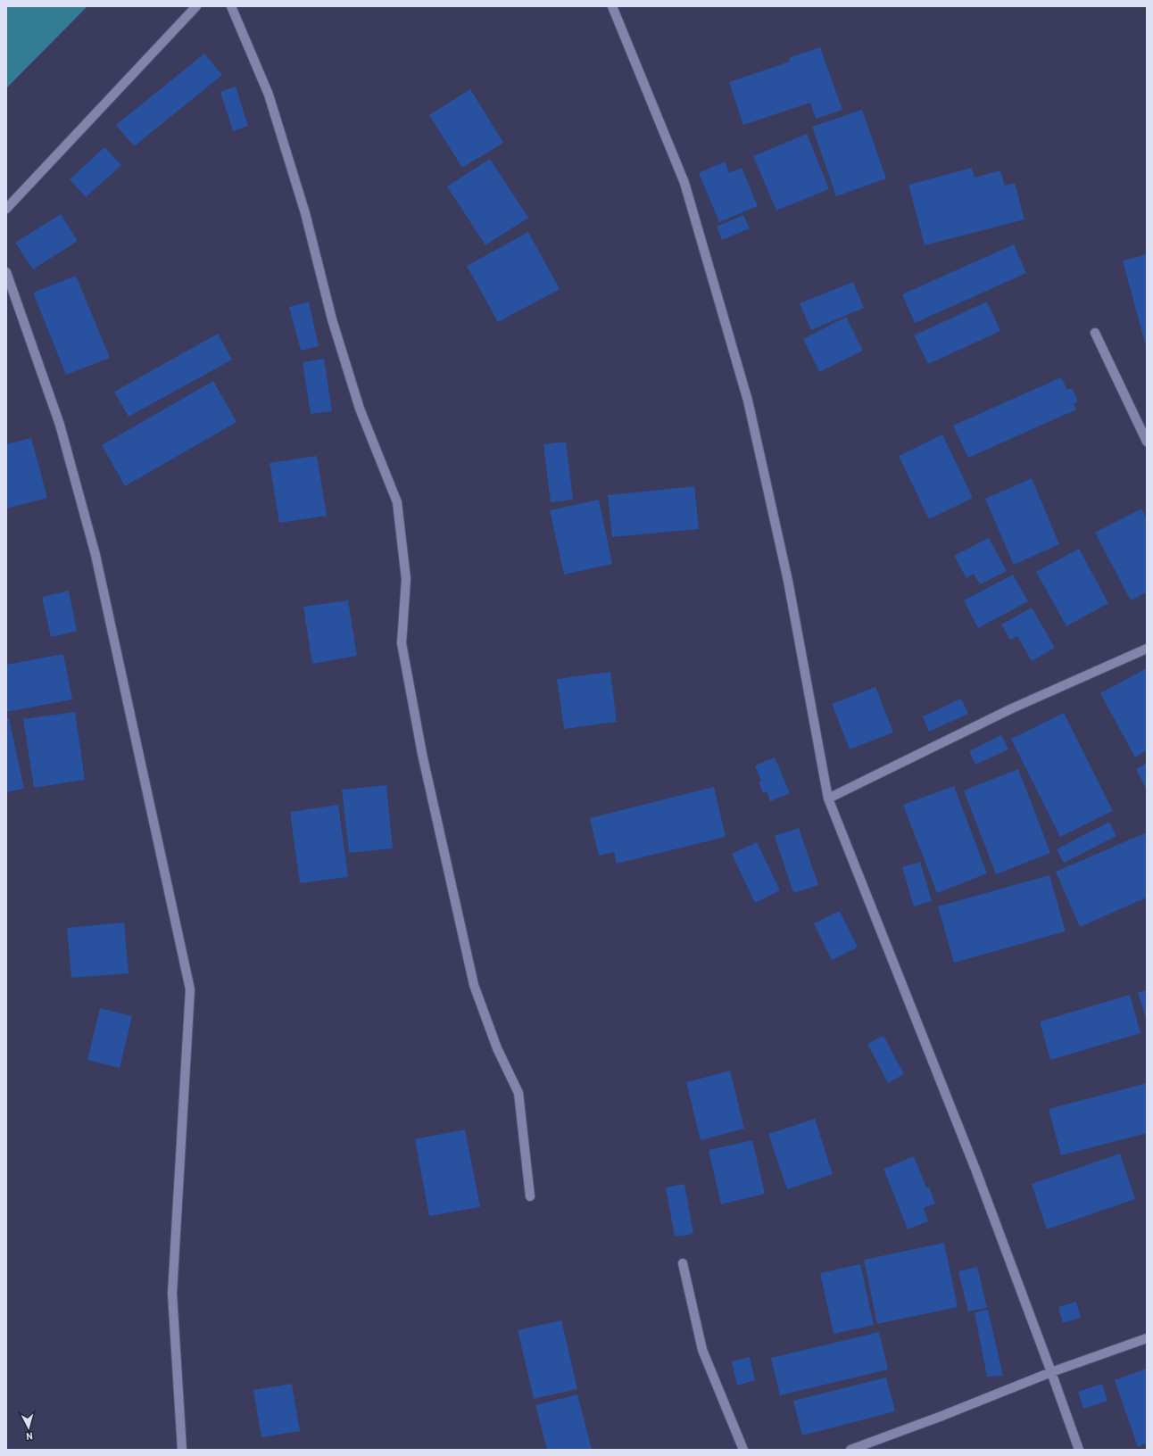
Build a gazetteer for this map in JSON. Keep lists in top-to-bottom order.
{
  "north": "bottom"
}
